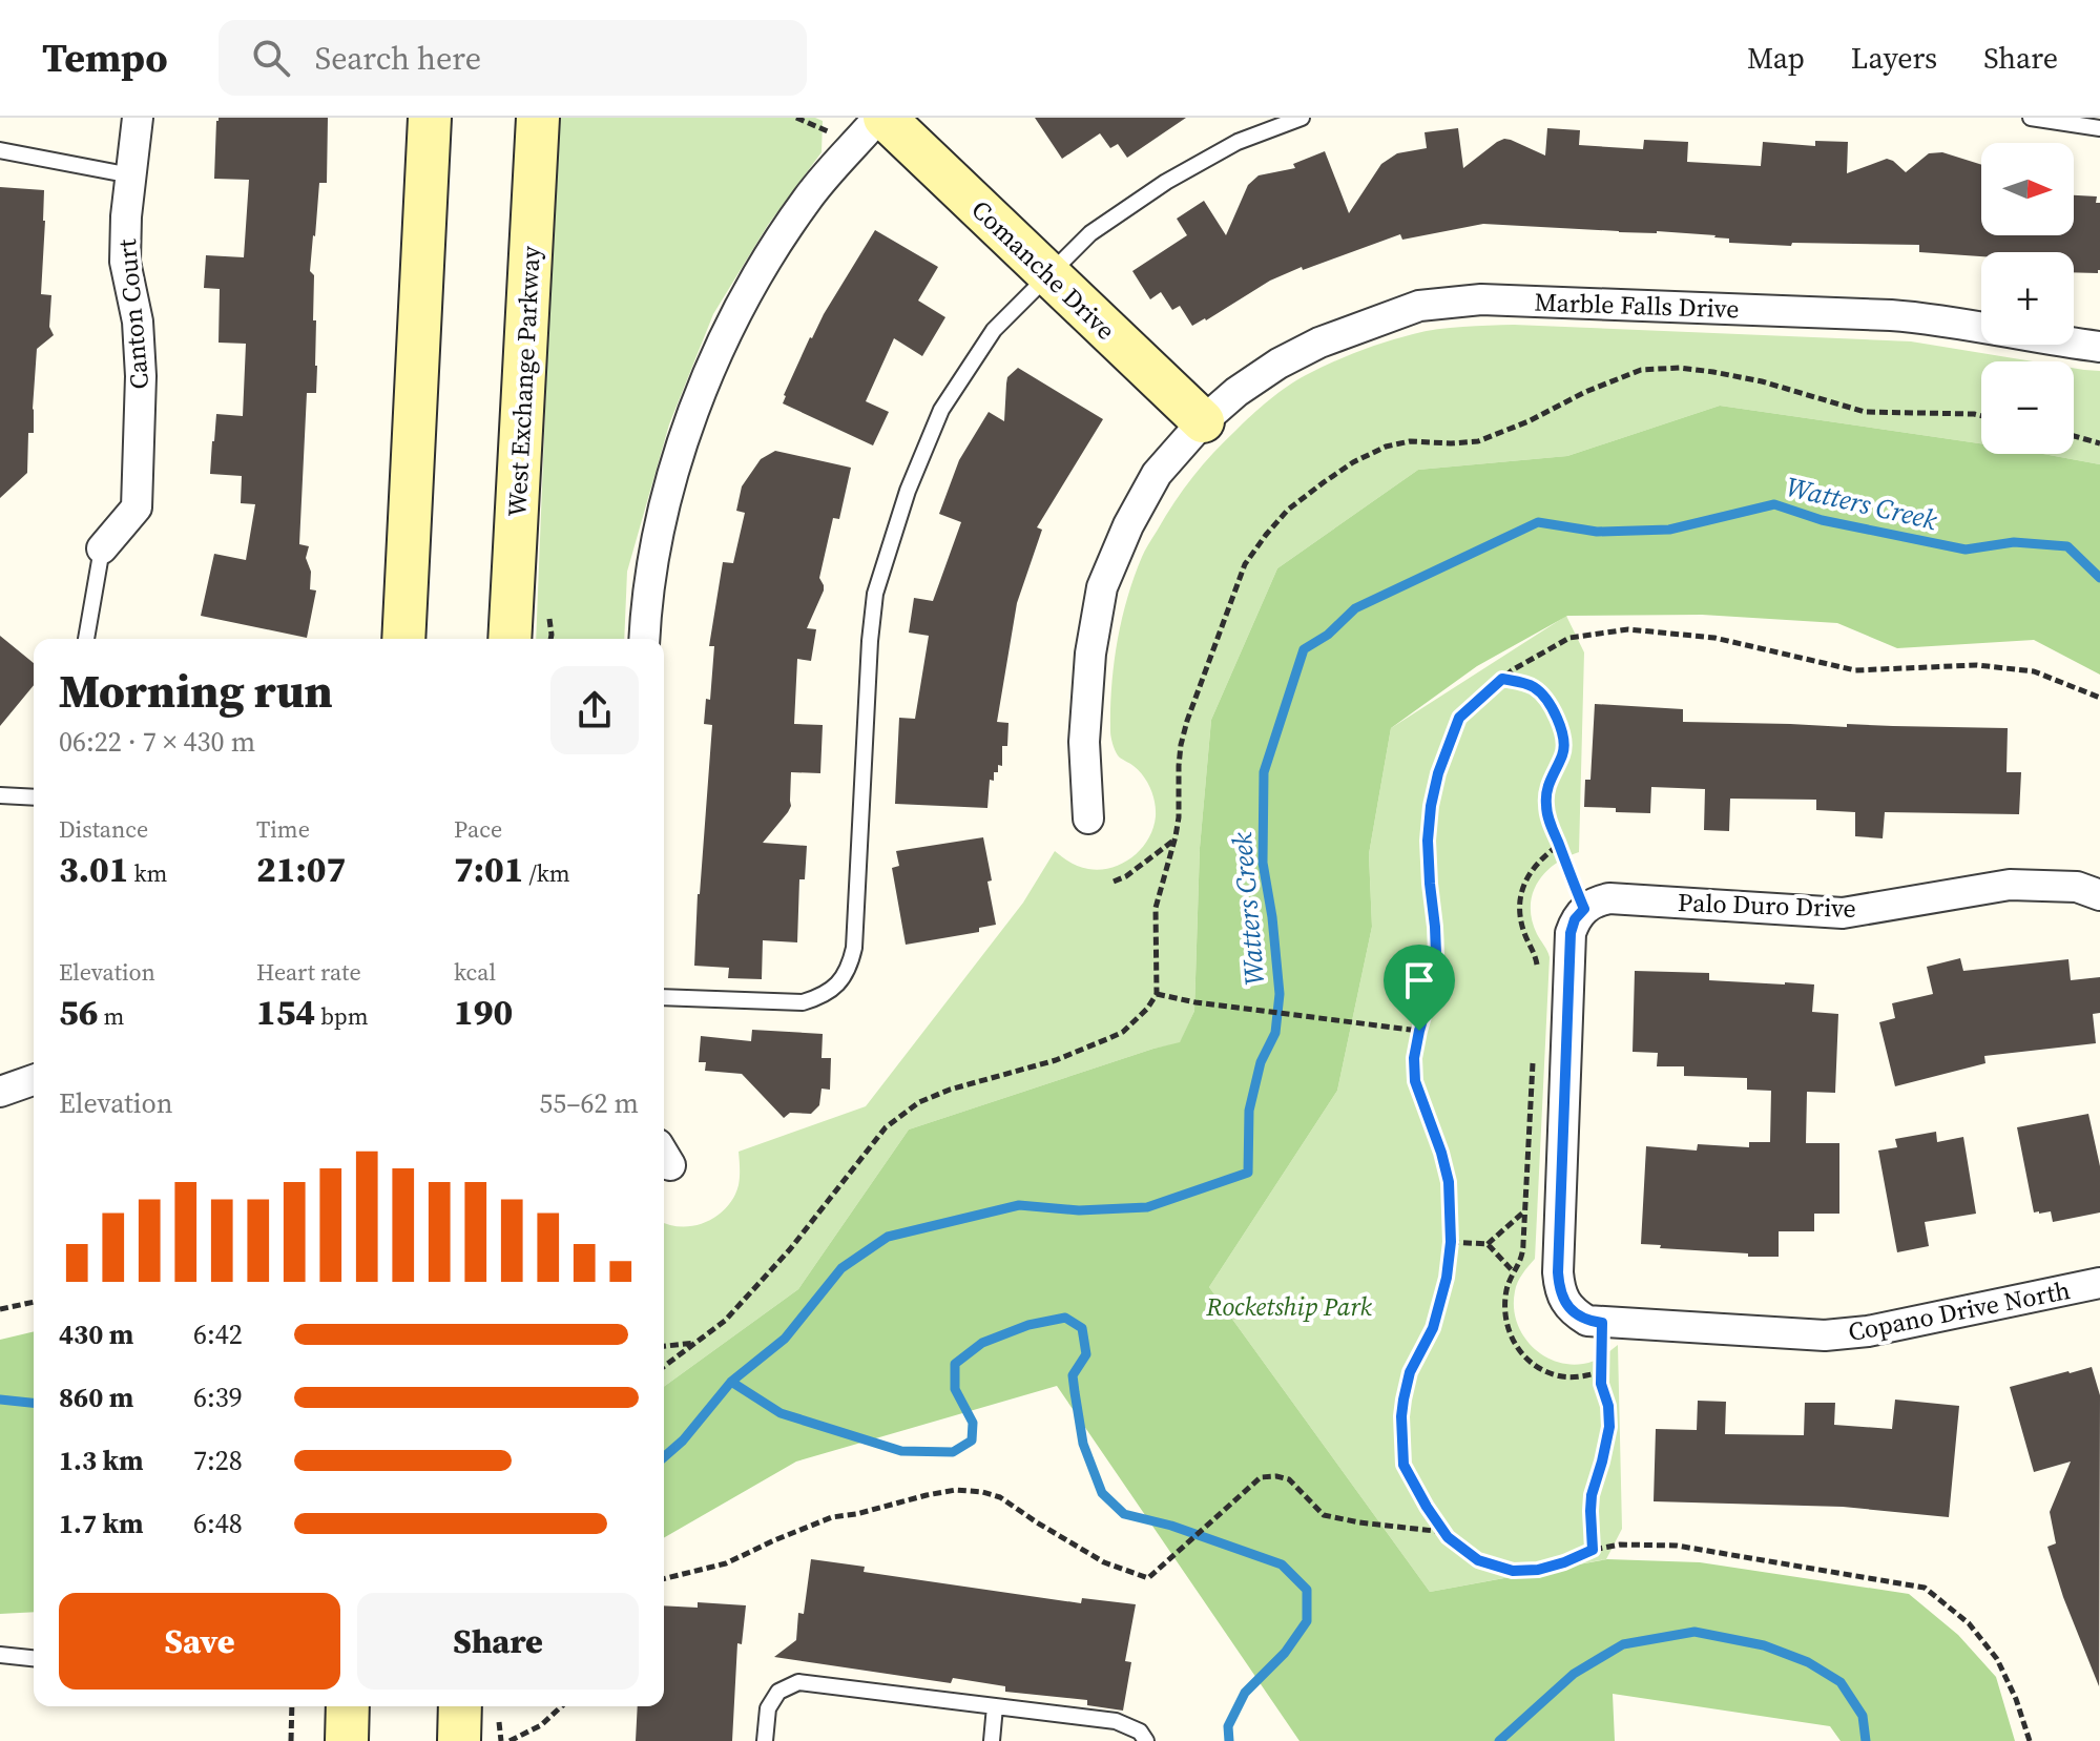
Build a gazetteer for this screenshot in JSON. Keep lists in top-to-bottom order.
{
  "streets": {
    "main road": ["Comanche Drive", "West Exchange Parkway"],
    "street": [
      "Marble Falls Drive",
      "Canton Court",
      "Palo Duro Drive",
      "Copano Drive North"
    ]
  },
  "crossings": [
    ["Comanche Drive", "Marble Falls Drive"],
    ["Palo Duro Drive", "Copano Drive North"]
  ],
  "water": ["Watters Creek"],
  "parks": ["Rocketship Park"],
  "north": "right",
  "page": {
    "header": "Tempo",
    "search": "Search here",
    "nav": ["Map", "Layers", "Share"],
    "map_buttons": ["+", "−"],
    "heading": ["Morning run", "06:22 · 7 × 430 m"],
    "stats": [
      ["Distance", "3.01 km"],
      ["Time", "21:07"],
      ["Pace", "7:01 /km"],
      ["Elevation", "56 m"],
      ["Heart rate", "154 bpm"],
      ["kcal", "190"]
    ],
    "chart": ["Elevation", "55–62 m"],
    "list": [
      {
        "name": "430 m",
        "note": "6:42"
      },
      {
        "name": "860 m",
        "note": "6:39"
      },
      {
        "name": "1.3 km",
        "note": "7:28"
      },
      {
        "name": "1.7 km",
        "note": "6:48"
      }
    ],
    "buttons": ["Save", "Share"]
  }
}
